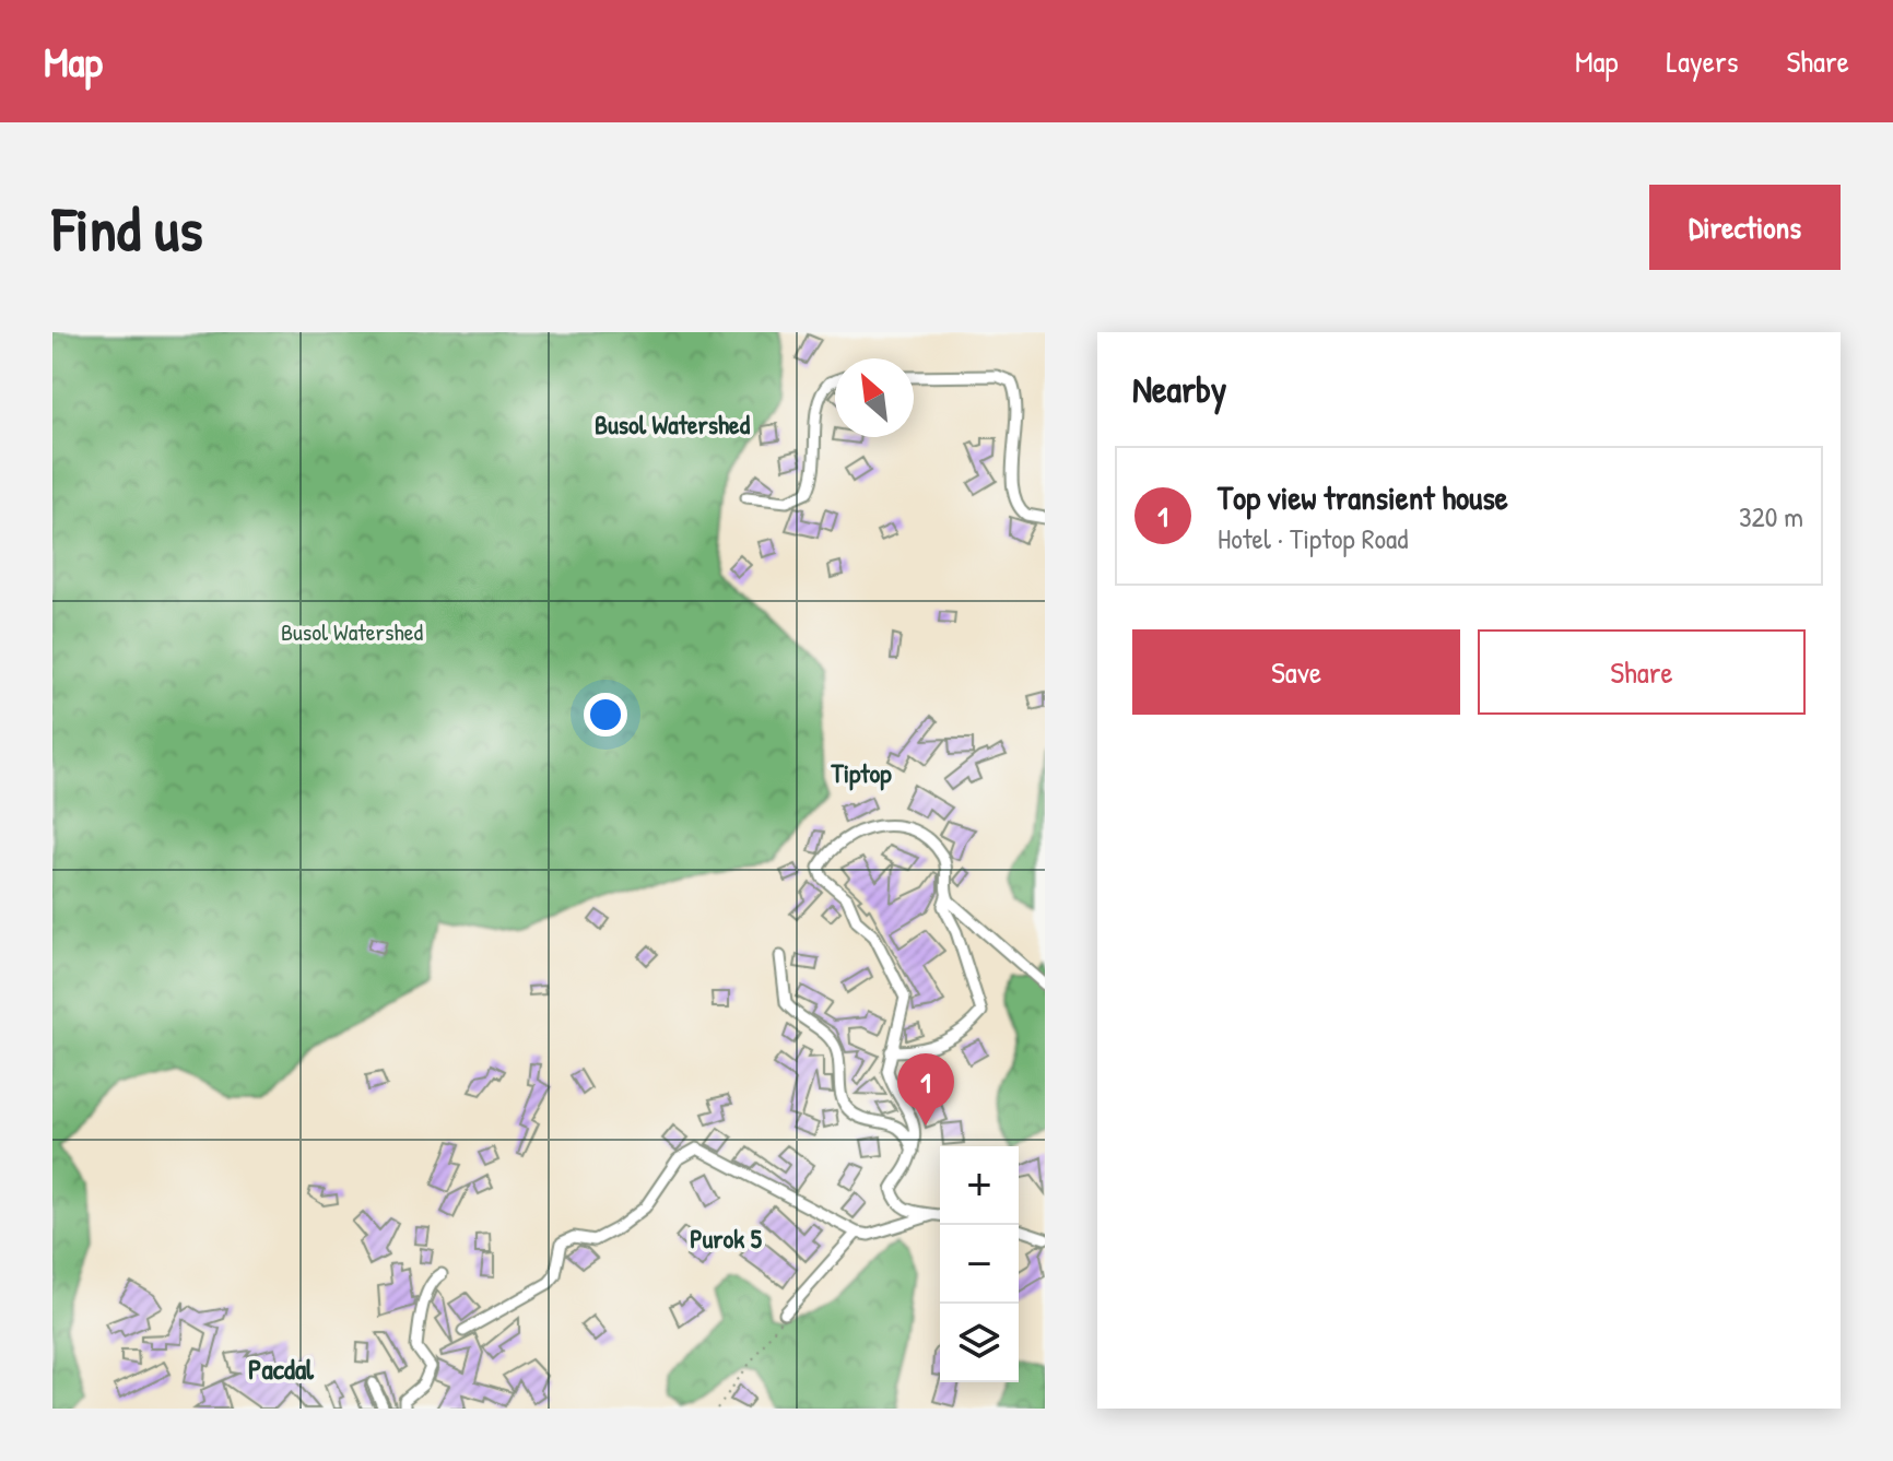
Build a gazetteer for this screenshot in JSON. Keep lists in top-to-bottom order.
{
  "districts": [
    "Busol Watershed",
    "Tiptop",
    "Purok 5",
    "Pacdal"
  ],
  "parks": ["Busol Watershed"],
  "north": "top left",
  "page": {
    "header": "Map",
    "nav": ["Map", "Layers", "Share"],
    "buttons": [
      "Directions",
      ["Save", "Share"]
    ],
    "title": "Find us",
    "heading": "Nearby",
    "list": [
      {
        "mark": "1",
        "name": "Top view transient house",
        "note": "Hotel · Tiptop Road",
        "value": "320 m"
      }
    ],
    "pins": "1",
    "map_buttons": ["+", "−"]
  }
}
